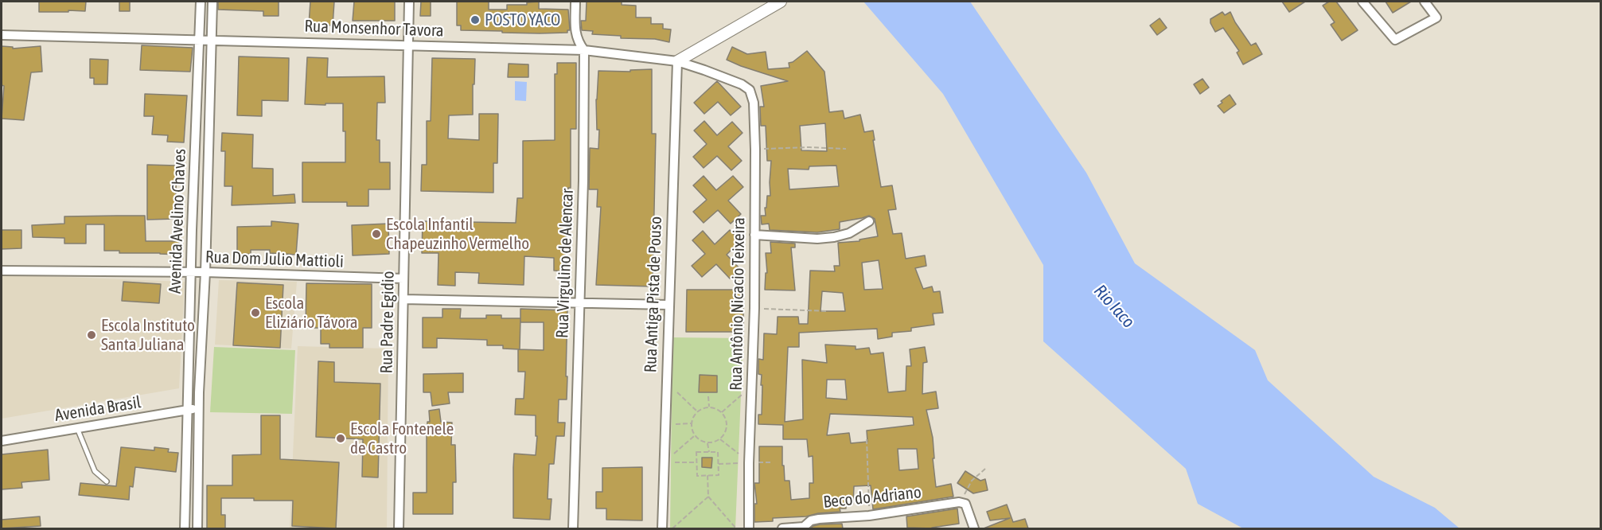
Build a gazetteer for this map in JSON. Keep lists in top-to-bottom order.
{
  "streets": {
    "street": [
      "Rua Monsenhor Tavora",
      "Avenida Avelino Chaves",
      "Rua Dom Julio Mattioli",
      "Rua Virgulino de Alencar",
      "Rua Antiga Pista de Pouso",
      "Rua Antônio Nicacio Teixeira",
      "Rua Padre Egidio",
      "Avenida Brasil",
      "Beco do Adriano"
    ]
  },
  "crossings": [
    ["Rua Monsenhor Tavora", "Avenida Avelino Chaves"],
    ["Rua Monsenhor Tavora", "Rua Virgulino de Alencar"],
    ["Rua Monsenhor Tavora", "Rua Antiga Pista de Pouso"],
    ["Rua Monsenhor Tavora", "Rua Antônio Nicacio Teixeira"],
    ["Rua Monsenhor Tavora", "Rua Padre Egidio"],
    ["Avenida Avelino Chaves", "Rua Dom Julio Mattioli"],
    ["Avenida Avelino Chaves", "Avenida Brasil"],
    ["Rua Dom Julio Mattioli", "Rua Padre Egidio"]
  ],
  "water": ["Rio Iaco"],
  "places": [
    "POSTO YACO",
    "Escola Infantil Chapeuzinho Vermelho",
    "Escola Eliziário Távora",
    "Escola Instituto Santa Juliana",
    "Escola Fontenele de Castro"
  ]
}
